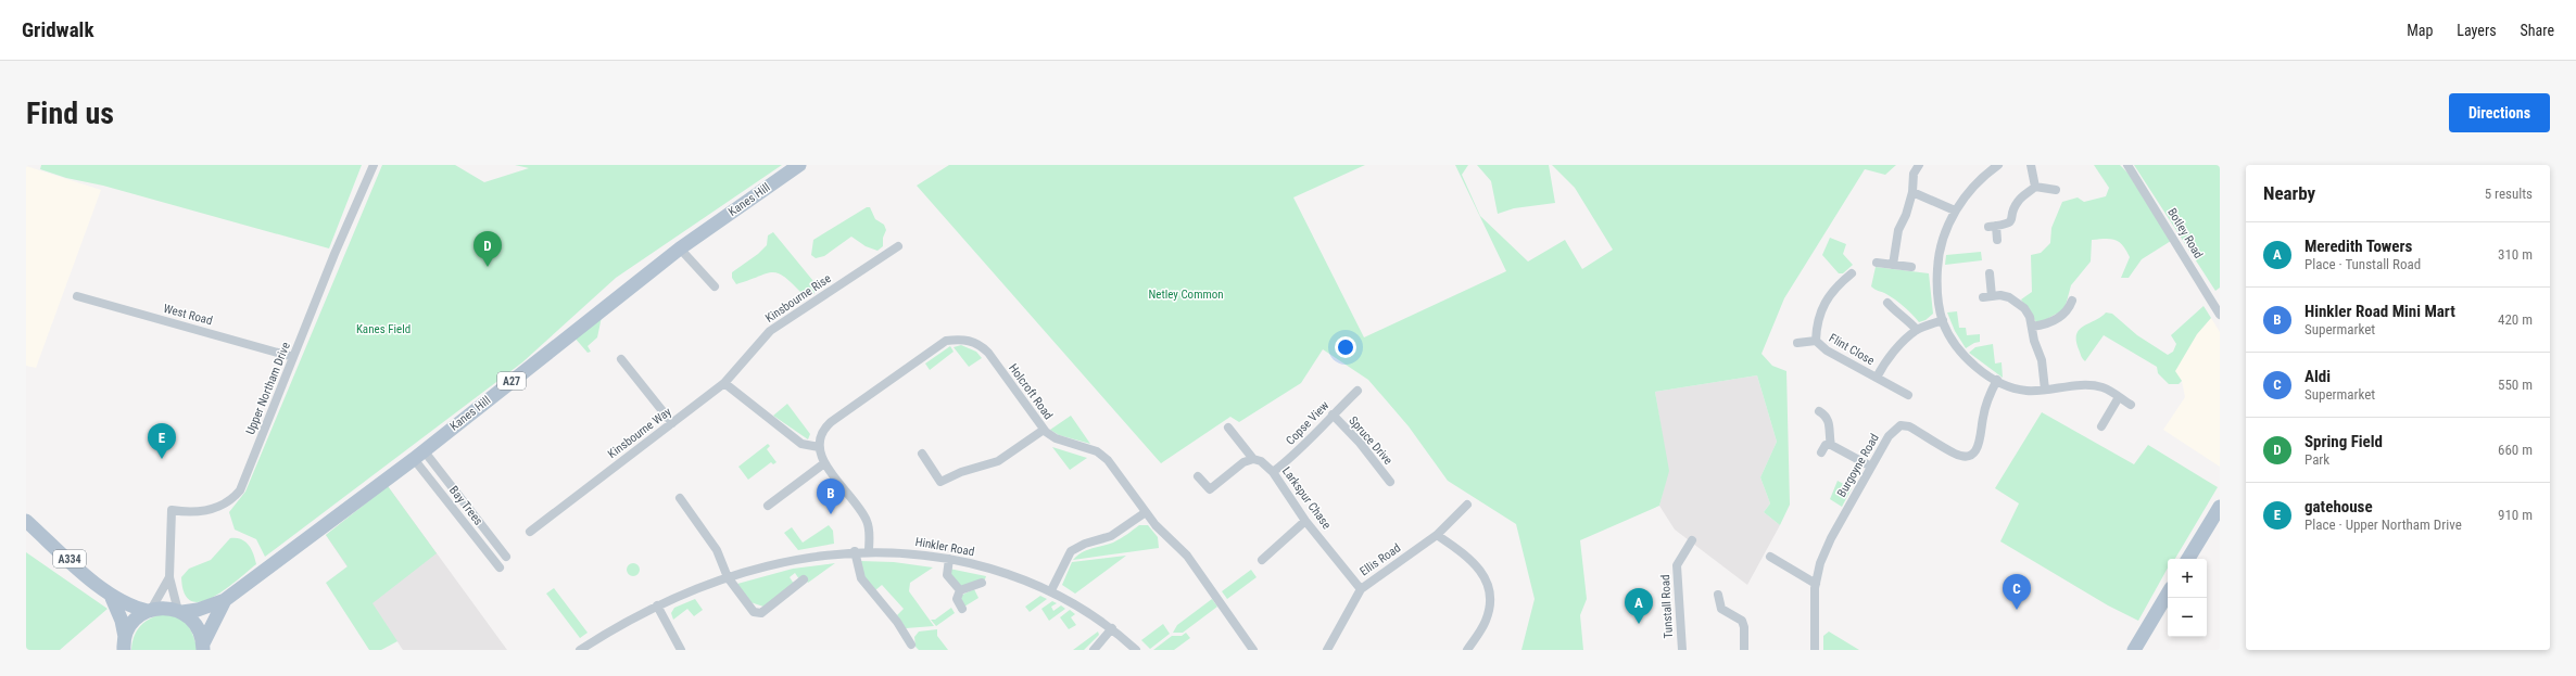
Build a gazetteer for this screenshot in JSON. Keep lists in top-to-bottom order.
{
  "streets": {
    "main road": ["Kanes Hill", "A27", "A334"],
    "street": [
      "Botley Road",
      "Kinsbourne Rise",
      "West Road",
      "Flint Close",
      "Upper Northam Drive",
      "Holcroft Road",
      "Copse View",
      "Kinsbourne Way",
      "Spruce Drive",
      "Burgoyne Road",
      "Larkspur Chase",
      "Bay Trees",
      "Hinkler Road",
      "Ellis Road",
      "Tunstall Road"
    ]
  },
  "crossings": [
    ["Kanes Hill", "Upper Northam Drive"],
    ["Kanes Hill", "Bay Trees"],
    ["Kanes Hill", "A334"],
    ["Kinsbourne Rise", "Kinsbourne Way"],
    ["West Road", "Upper Northam Drive"],
    ["Upper Northam Drive", "A334"],
    ["Copse View", "Spruce Drive"],
    ["Copse View", "Larkspur Chase"],
    ["Larkspur Chase", "Ellis Road"]
  ],
  "parks": ["Netley Common", "Kanes Field"],
  "page": {
    "header": "Gridwalk",
    "nav": ["Map", "Layers", "Share"],
    "buttons": "Directions",
    "title": "Find us",
    "heading": ["Nearby", "5 results"],
    "list": [
      {
        "mark": "A",
        "name": "Meredith Towers",
        "note": "Place · Tunstall Road",
        "value": "310 m"
      },
      {
        "mark": "B",
        "name": "Hinkler Road Mini Mart",
        "note": "Supermarket",
        "value": "420 m"
      },
      {
        "mark": "C",
        "name": "Aldi",
        "note": "Supermarket",
        "value": "550 m"
      },
      {
        "mark": "D",
        "name": "Spring Field",
        "note": "Park",
        "value": "660 m"
      },
      {
        "mark": "E",
        "name": "gatehouse",
        "note": "Place · Upper Northam Drive",
        "value": "910 m"
      }
    ],
    "pins": [
      "D",
      "E",
      "B",
      "C",
      "A"
    ],
    "map_buttons": ["+", "−"]
  }
}
